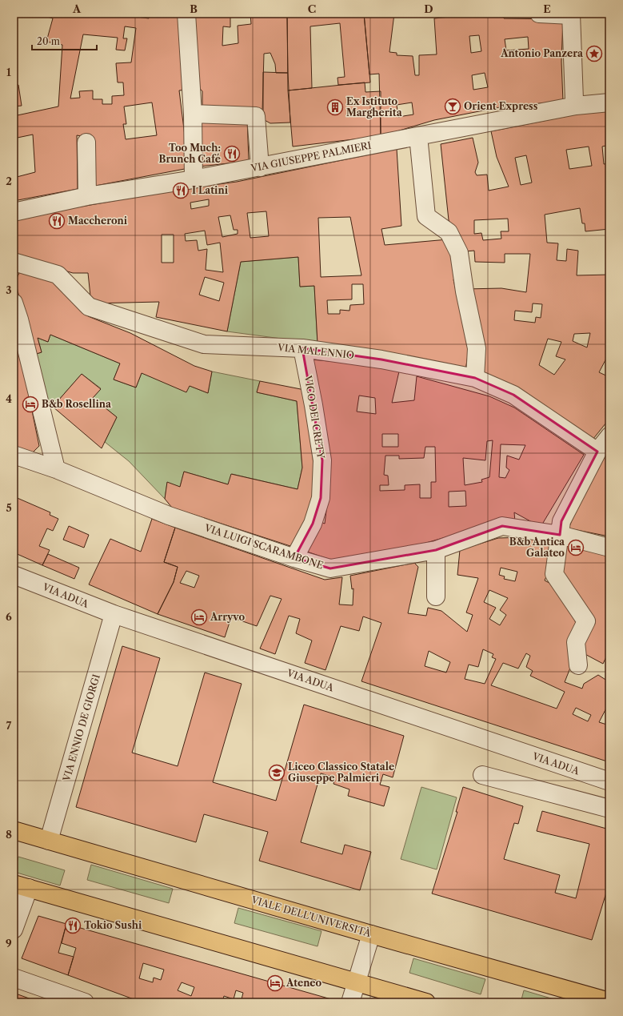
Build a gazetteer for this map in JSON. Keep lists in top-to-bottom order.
{
  "streets": {
    "main road": ["VIALE DELL'UNIVERSITÀ"],
    "street": [
      "VIA GIUSEPPE PALMIERI",
      "VIA MALENNIO",
      "VICO DEI CRETY",
      "VIA LUIGI SCARAMBONE",
      "VIA ADUA",
      "VIA ENNIO DE GIORGI"
    ]
  },
  "crossings": [
    ["VIA MALENNIO", "VICO DEI CRETY"],
    ["VICO DEI CRETY", "VIA LUIGI SCARAMBONE"],
    ["VIA ADUA", "VIA ENNIO DE GIORGI"],
    ["VIA ENNIO DE GIORGI", "VIALE DELL'UNIVERSITÀ"]
  ],
  "places": {
    "place": ["Antonio Panzera"],
    "bar": ["Orient Express"],
    "building": ["Ex Istituto Margherita"],
    "restaurant": [
      "Too Much: Brunch Café",
      "I Latini",
      "Maccheroni",
      "Tokio Sushi"
    ],
    "hotel": [
      "B&b Rosellina",
      "B&b Antica Galateo",
      "Arryvo",
      "Ateneo"
    ],
    "school or university": ["Liceo Classico Statale Giuseppe Palmieri"]
  },
  "scale_bar": "20 m",
  "grid": {
    "columns": [
      "A",
      "B",
      "C",
      "D",
      "E"
    ],
    "rows": [
      "1",
      "2",
      "3",
      "4",
      "5",
      "6",
      "7",
      "8",
      "9"
    ]
  }
}
